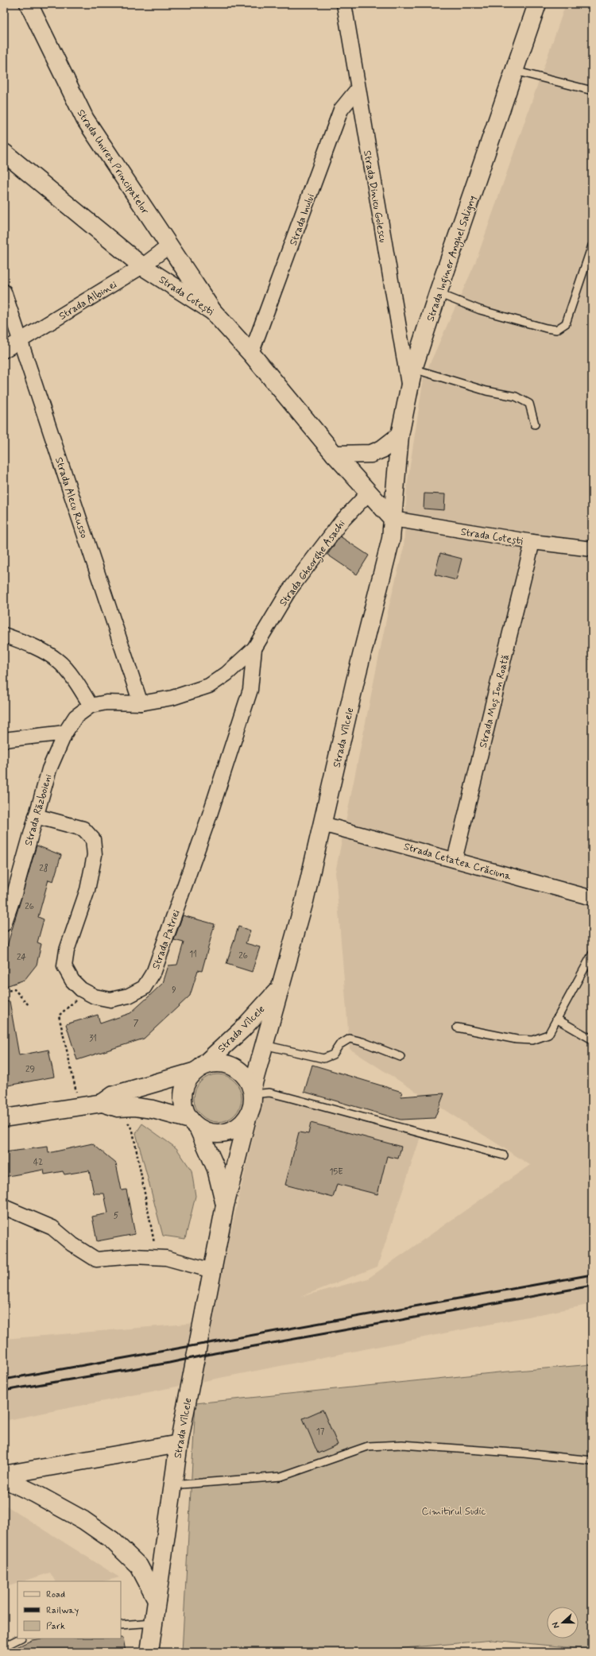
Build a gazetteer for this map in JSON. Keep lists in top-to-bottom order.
{
  "streets": {
    "main road": [
      "Strada Unirea Principatelor",
      "Strada Inginer Anghel Saligny",
      "Strada Cotești",
      "Strada Vîlcele"
    ],
    "street": [
      "Strada Dinicu Golescu",
      "Strada Inului",
      "Strada Albinei",
      "Strada Alecu Russo",
      "Strada Gheorghe Asachi",
      "Strada Moș Ion Roată",
      "Strada Războieni",
      "Strada Cetatea Crăciuna",
      "Strada Patriei"
    ]
  },
  "crossings": [
    ["Strada Unirea Principatelor", "Strada Cotești"],
    ["Strada Unirea Principatelor", "Strada Albinei"],
    ["Strada Dinicu Golescu", "Strada Inului"],
    ["Strada Dinicu Golescu", "Strada Inginer Anghel Saligny"],
    ["Strada Inului", "Strada Cotești"],
    ["Strada Inginer Anghel Saligny", "Strada Cotești"],
    ["Strada Inginer Anghel Saligny", "Strada Vîlcele"],
    ["Strada Cotești", "Strada Albinei"],
    ["Strada Cotești", "Strada Gheorghe Asachi"],
    ["Strada Cotești", "Strada Moș Ion Roată"],
    ["Strada Cotești", "Strada Vîlcele"],
    ["Strada Albinei", "Strada Alecu Russo"],
    ["Strada Alecu Russo", "Strada Gheorghe Asachi"],
    ["Strada Gheorghe Asachi", "Strada Războieni"],
    ["Strada Gheorghe Asachi", "Strada Patriei"],
    ["Strada Moș Ion Roată", "Strada Cetatea Crăciuna"],
    ["Strada Vîlcele", "Strada Cetatea Crăciuna"],
    ["Strada Războieni", "Strada Patriei"]
  ],
  "parks": ["Cimitirul Sudic"],
  "house_numbers": [
    "28",
    "26",
    "11",
    "26",
    "24",
    "9",
    "7",
    "31",
    "29",
    "42",
    "15E",
    "5",
    "17"
  ],
  "legend": ["Road", "Railway", "Park"],
  "north": "left"
}
